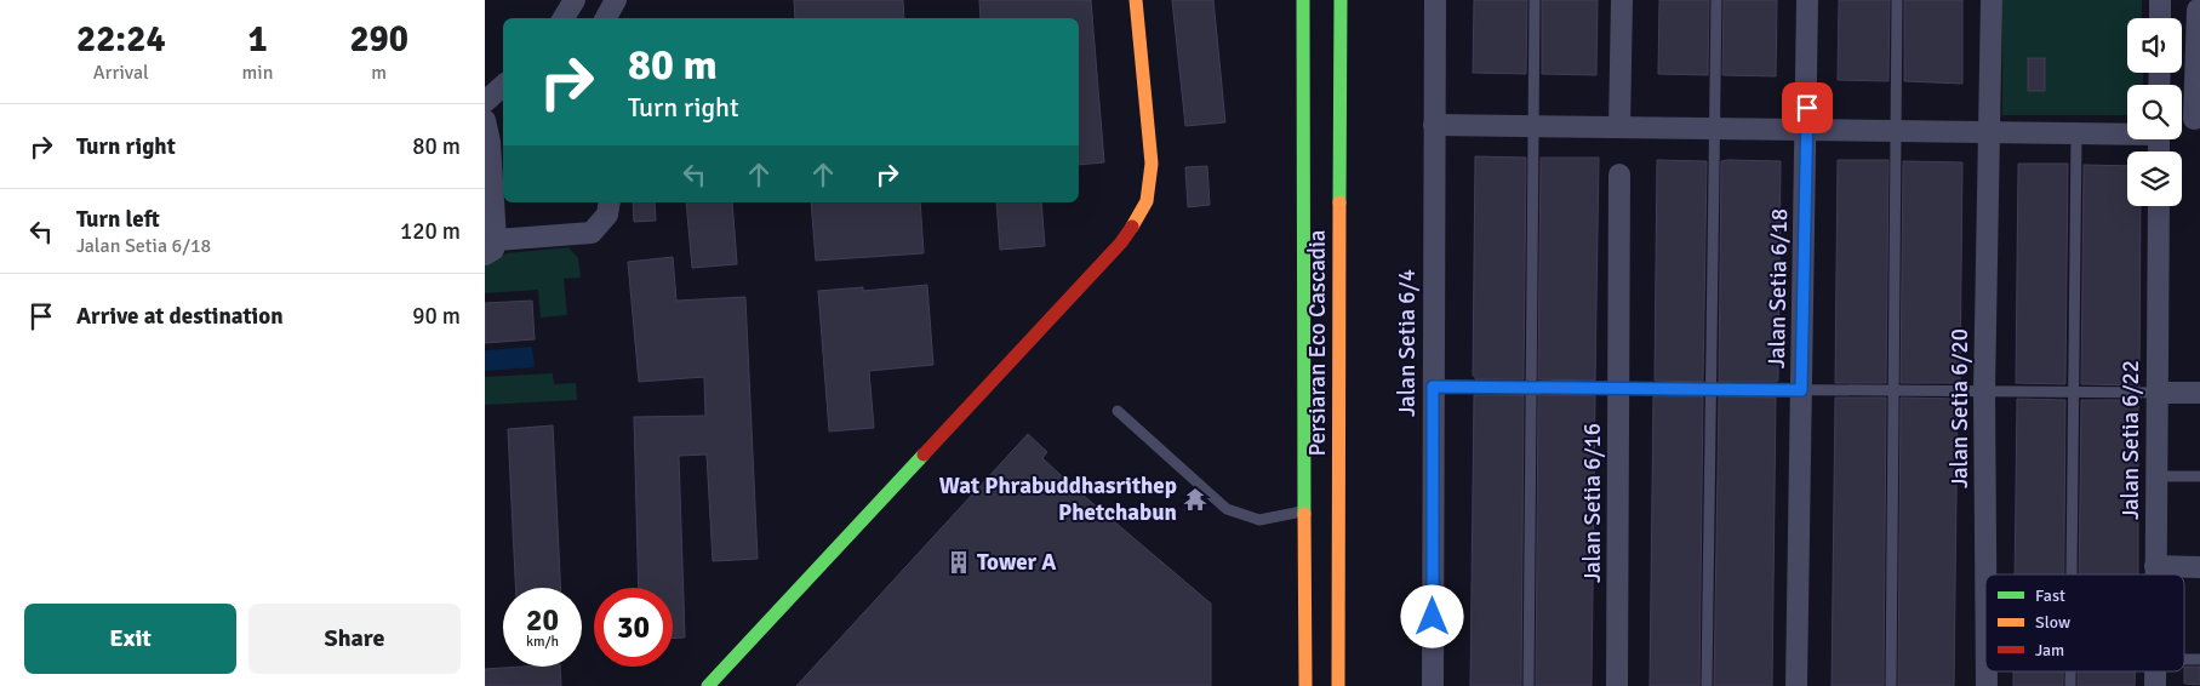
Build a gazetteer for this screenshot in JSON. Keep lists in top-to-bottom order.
{
  "streets": {
    "main road": ["Persiaran Eco Cascadia"],
    "street": [
      "Jalan Setia 6/18",
      "Jalan Setia 6/4",
      "Jalan Setia 6/20",
      "Jalan Setia 6/22",
      "Jalan Setia 6/16"
    ]
  },
  "places": {
    "temple": ["Wat Phrabuddhasrithep Phetchabun"],
    "building": ["Tower A"]
  },
  "legend": ["Fast", "Slow", "Jam"],
  "page": {
    "eta": [
      "22:24",
      "Arrival",
      "1",
      "min",
      "290",
      "m"
    ],
    "turn": ["80 m", "Turn right"],
    "list": [
      {
        "name": "Turn right",
        "value": "80 m"
      },
      {
        "name": "Turn left",
        "note": "Jalan Setia 6/18",
        "value": "120 m"
      },
      {
        "name": "Arrive at destination",
        "value": "90 m"
      }
    ],
    "speed": "20 km/h",
    "limit": "30",
    "buttons": ["Exit", "Share"]
  }
}
